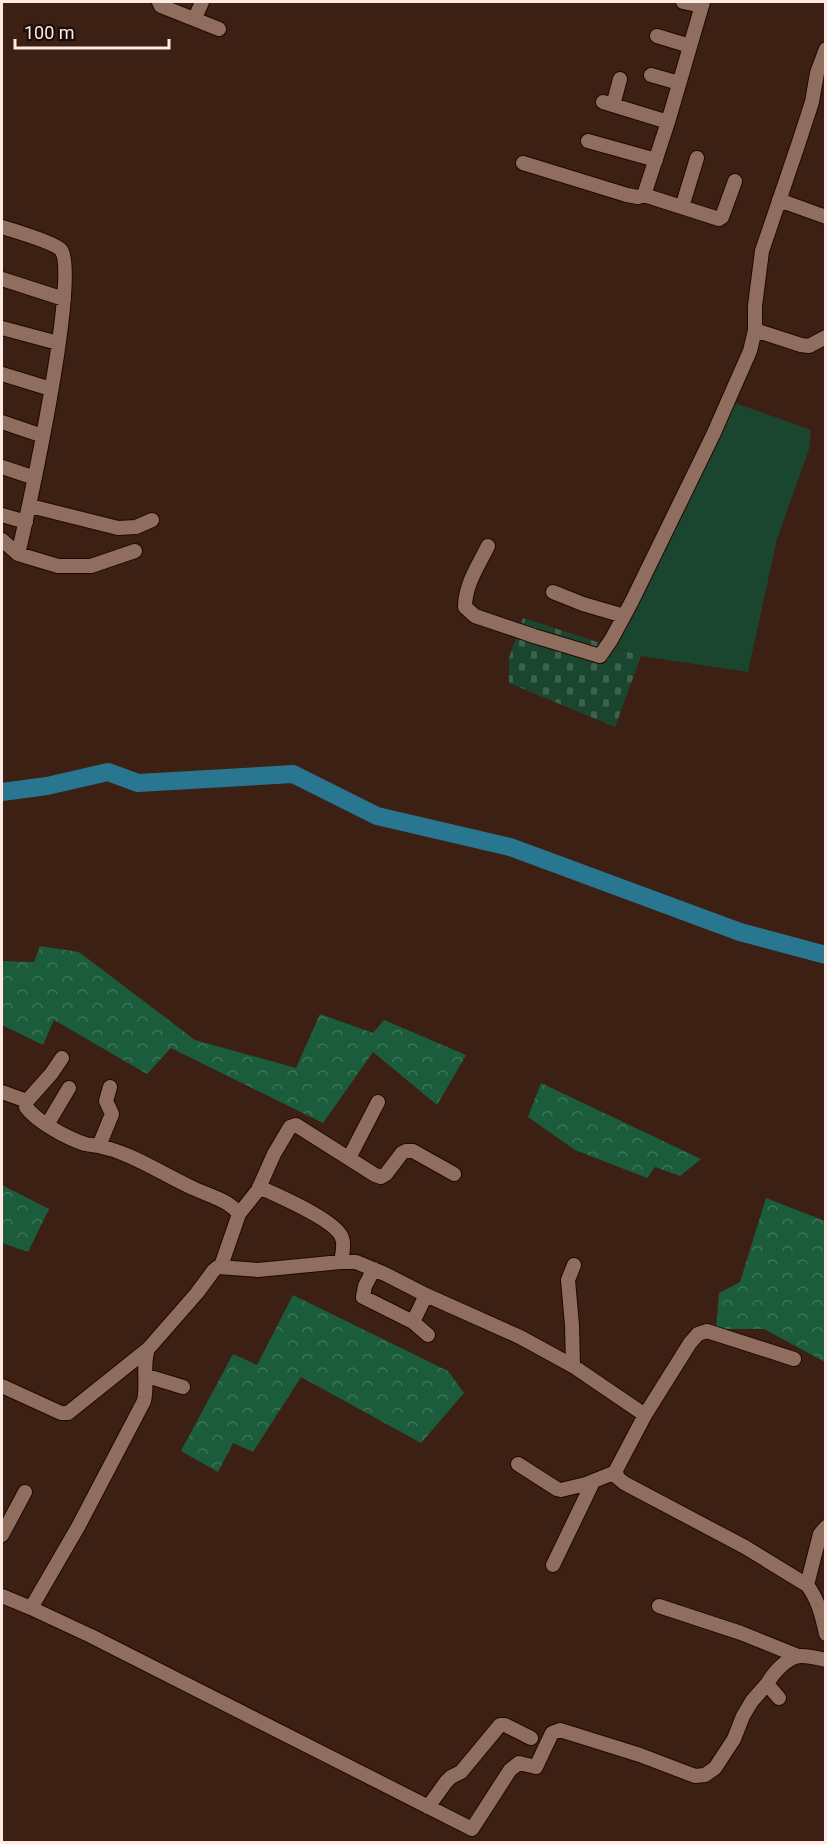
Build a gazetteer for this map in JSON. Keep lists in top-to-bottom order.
{
  "scale_bar": "100 m"
}
